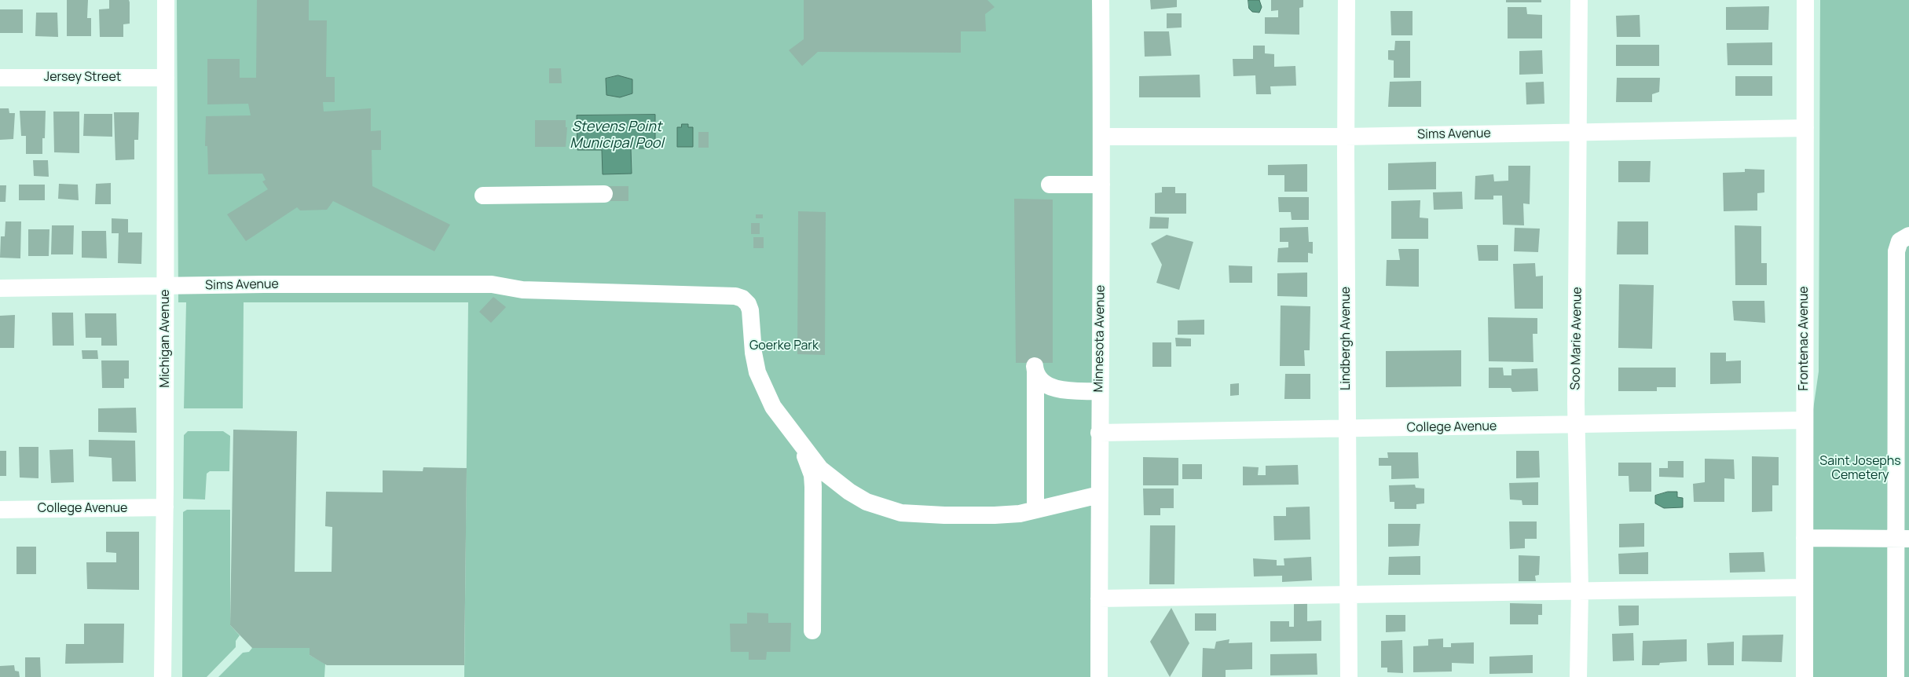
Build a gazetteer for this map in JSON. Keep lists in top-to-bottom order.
{
  "streets": {
    "street": [
      "Jersey Street",
      "Sims Avenue",
      "Michigan Avenue",
      "Minnesota Avenue",
      "Lindbergh Avenue",
      "Soo Marie Avenue",
      "Frontenac Avenue",
      "College Avenue"
    ]
  },
  "crossings": [
    ["Jersey Street", "Michigan Avenue"],
    ["Sims Avenue", "Michigan Avenue"],
    ["Sims Avenue", "Minnesota Avenue"],
    ["Sims Avenue", "Lindbergh Avenue"],
    ["Sims Avenue", "Soo Marie Avenue"],
    ["Sims Avenue", "Frontenac Avenue"],
    ["Michigan Avenue", "College Avenue"],
    ["Minnesota Avenue", "College Avenue"],
    ["Lindbergh Avenue", "College Avenue"],
    ["Soo Marie Avenue", "College Avenue"],
    ["Frontenac Avenue", "College Avenue"]
  ],
  "water": ["Stevens Point Municipal Pool"],
  "parks": ["Goerke Park", "Saint Josephs Cemetery"]
}
